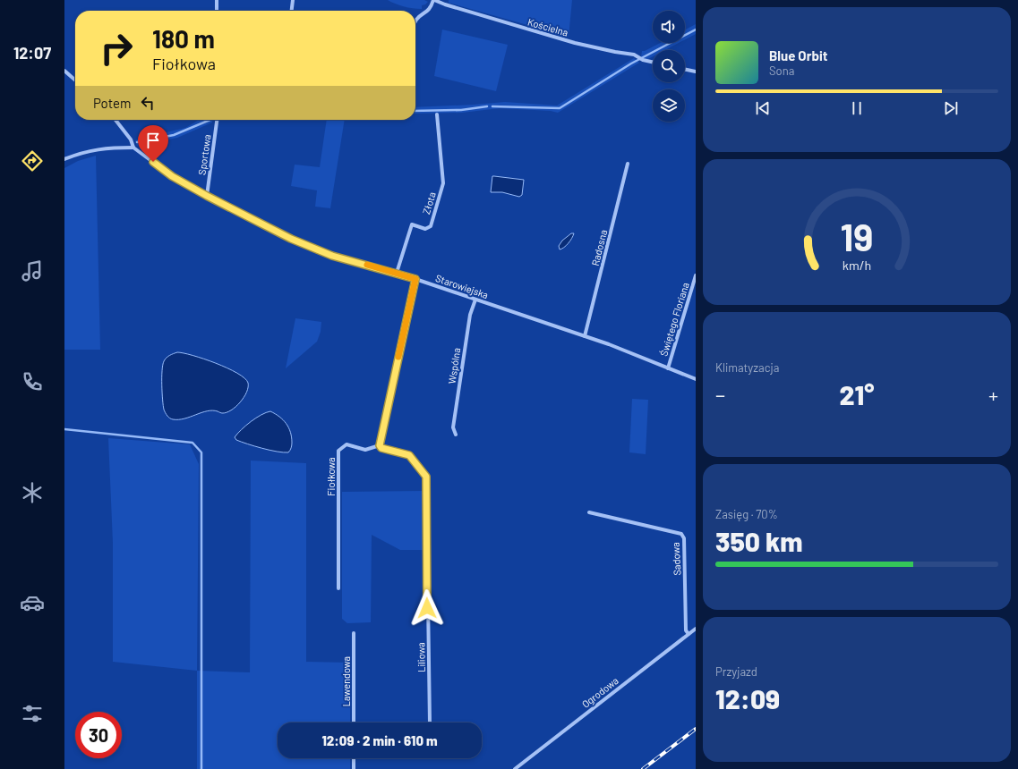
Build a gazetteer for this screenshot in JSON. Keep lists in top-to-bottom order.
{
  "streets": {
    "street": [
      "Kościelna",
      "Sportowa",
      "Złota",
      "Radosna",
      "Starowiejska",
      "Świętego Floriana",
      "Wspólna",
      "Fiołkowa",
      "Sadowa",
      "Liliowa",
      "Lawendowa",
      "Ogrodowa"
    ]
  },
  "crossings": [
    ["Sportowa", "Starowiejska"],
    ["Złota", "Starowiejska"],
    ["Radosna", "Starowiejska"],
    ["Starowiejska", "Świętego Floriana"],
    ["Starowiejska", "Wspólna"],
    ["Fiołkowa", "Liliowa"],
    ["Sadowa", "Ogrodowa"]
  ],
  "page": {
    "tabs": "12:07",
    "turn": ["180 m", "Fiołkowa"],
    "song": ["Blue Orbit", "Sona"],
    "then": "Potem",
    "tile": [
      "Klimatyzacja",
      ["Zasięg · 70%", "350 km"],
      ["Przyjazd", "12:09"]
    ],
    "heat": ["−", "21°", "+"],
    "limit": "30",
    "trip": "12:09 · 2 min · 610 m",
    "gauge": ["19", "km/h"]
  }
}
